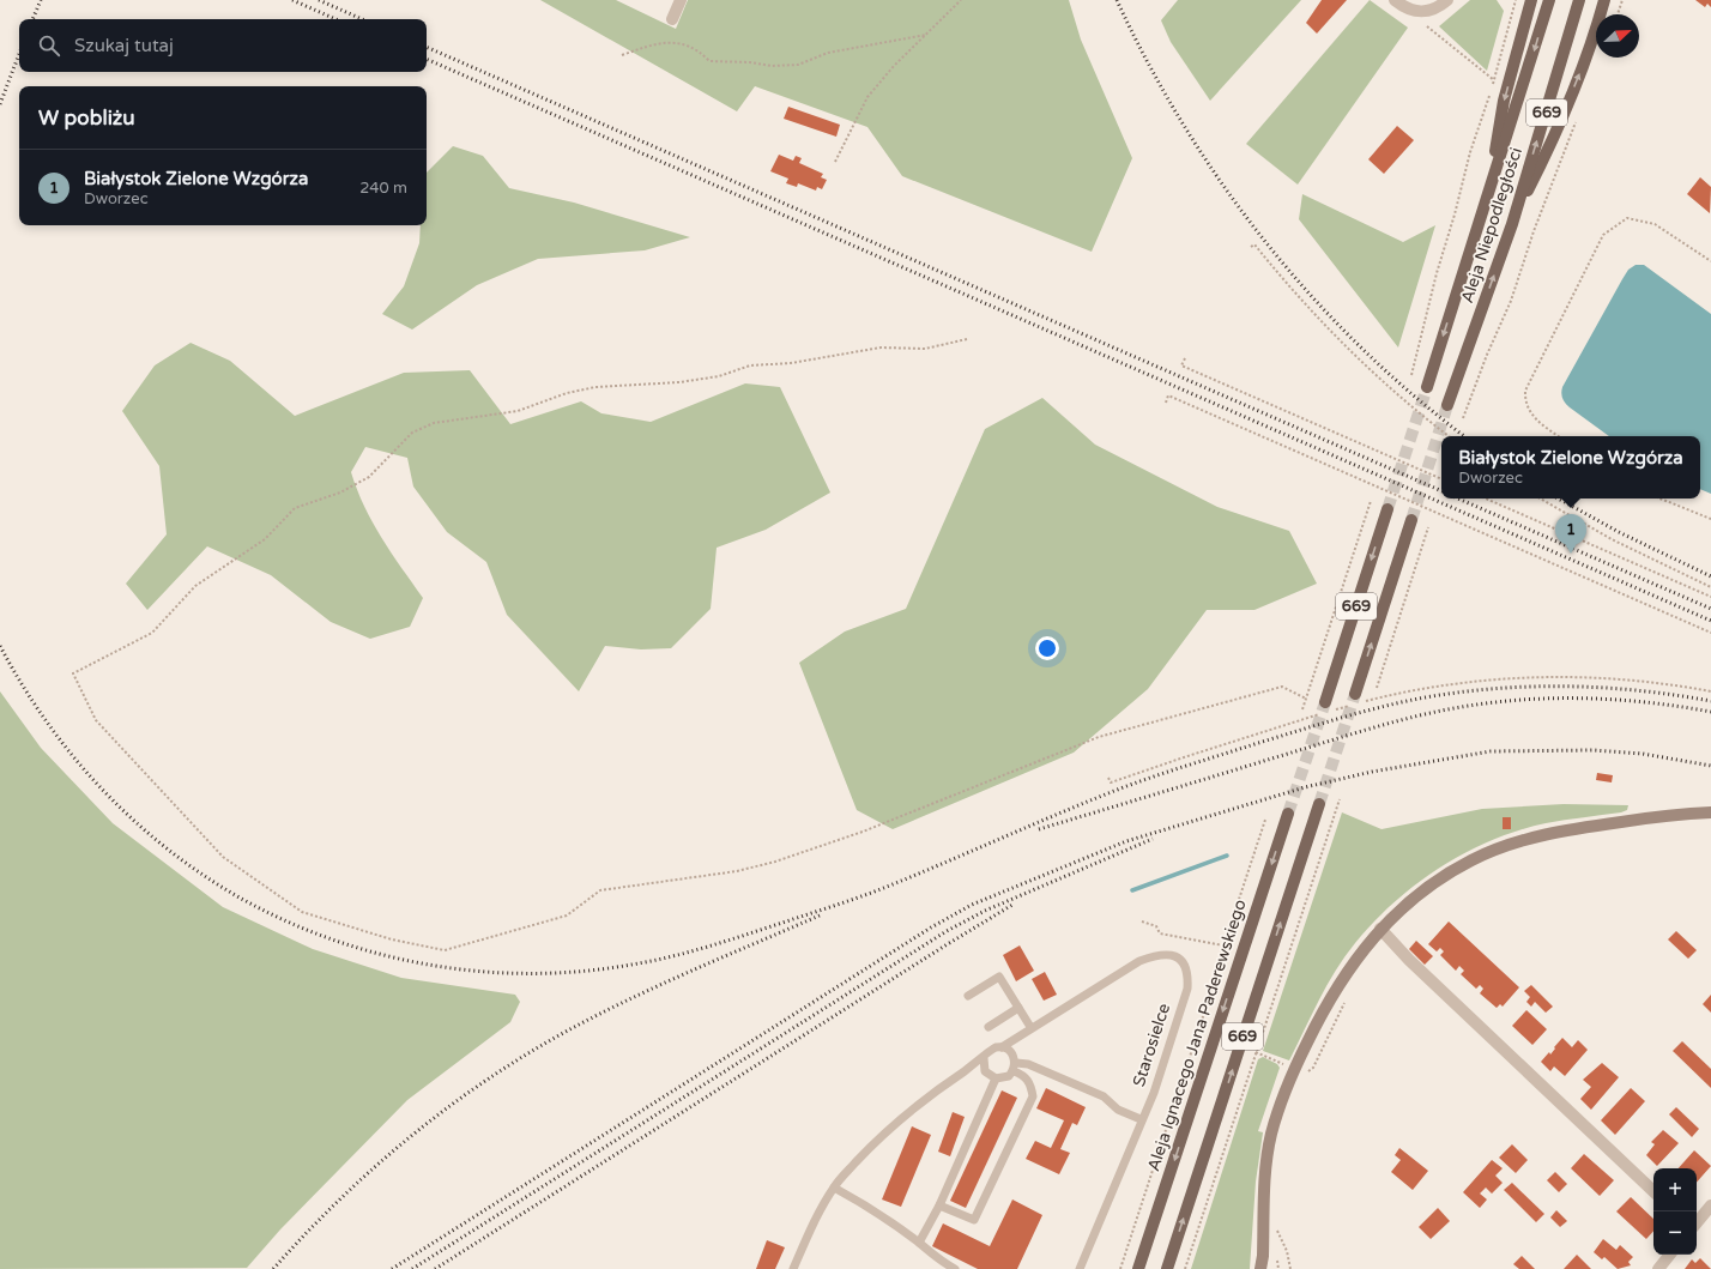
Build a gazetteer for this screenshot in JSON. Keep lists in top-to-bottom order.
{
  "streets": {
    "main road": ["669", "Aleja Niepodległości", "Aleja Ignacego Jana Paderewskiego"],
    "lane": ["Starosielce"]
  },
  "north": "top right",
  "page": {
    "search": "Szukaj tutaj",
    "heading": "W pobliżu",
    "list": [
      {
        "mark": "1",
        "name": "Białystok Zielone Wzgórza",
        "note": "Dworzec",
        "value": "240 m"
      }
    ],
    "popup": ["Białystok Zielone Wzgórza", "Dworzec"],
    "pins": "1",
    "map_buttons": ["+", "−"]
  }
}
